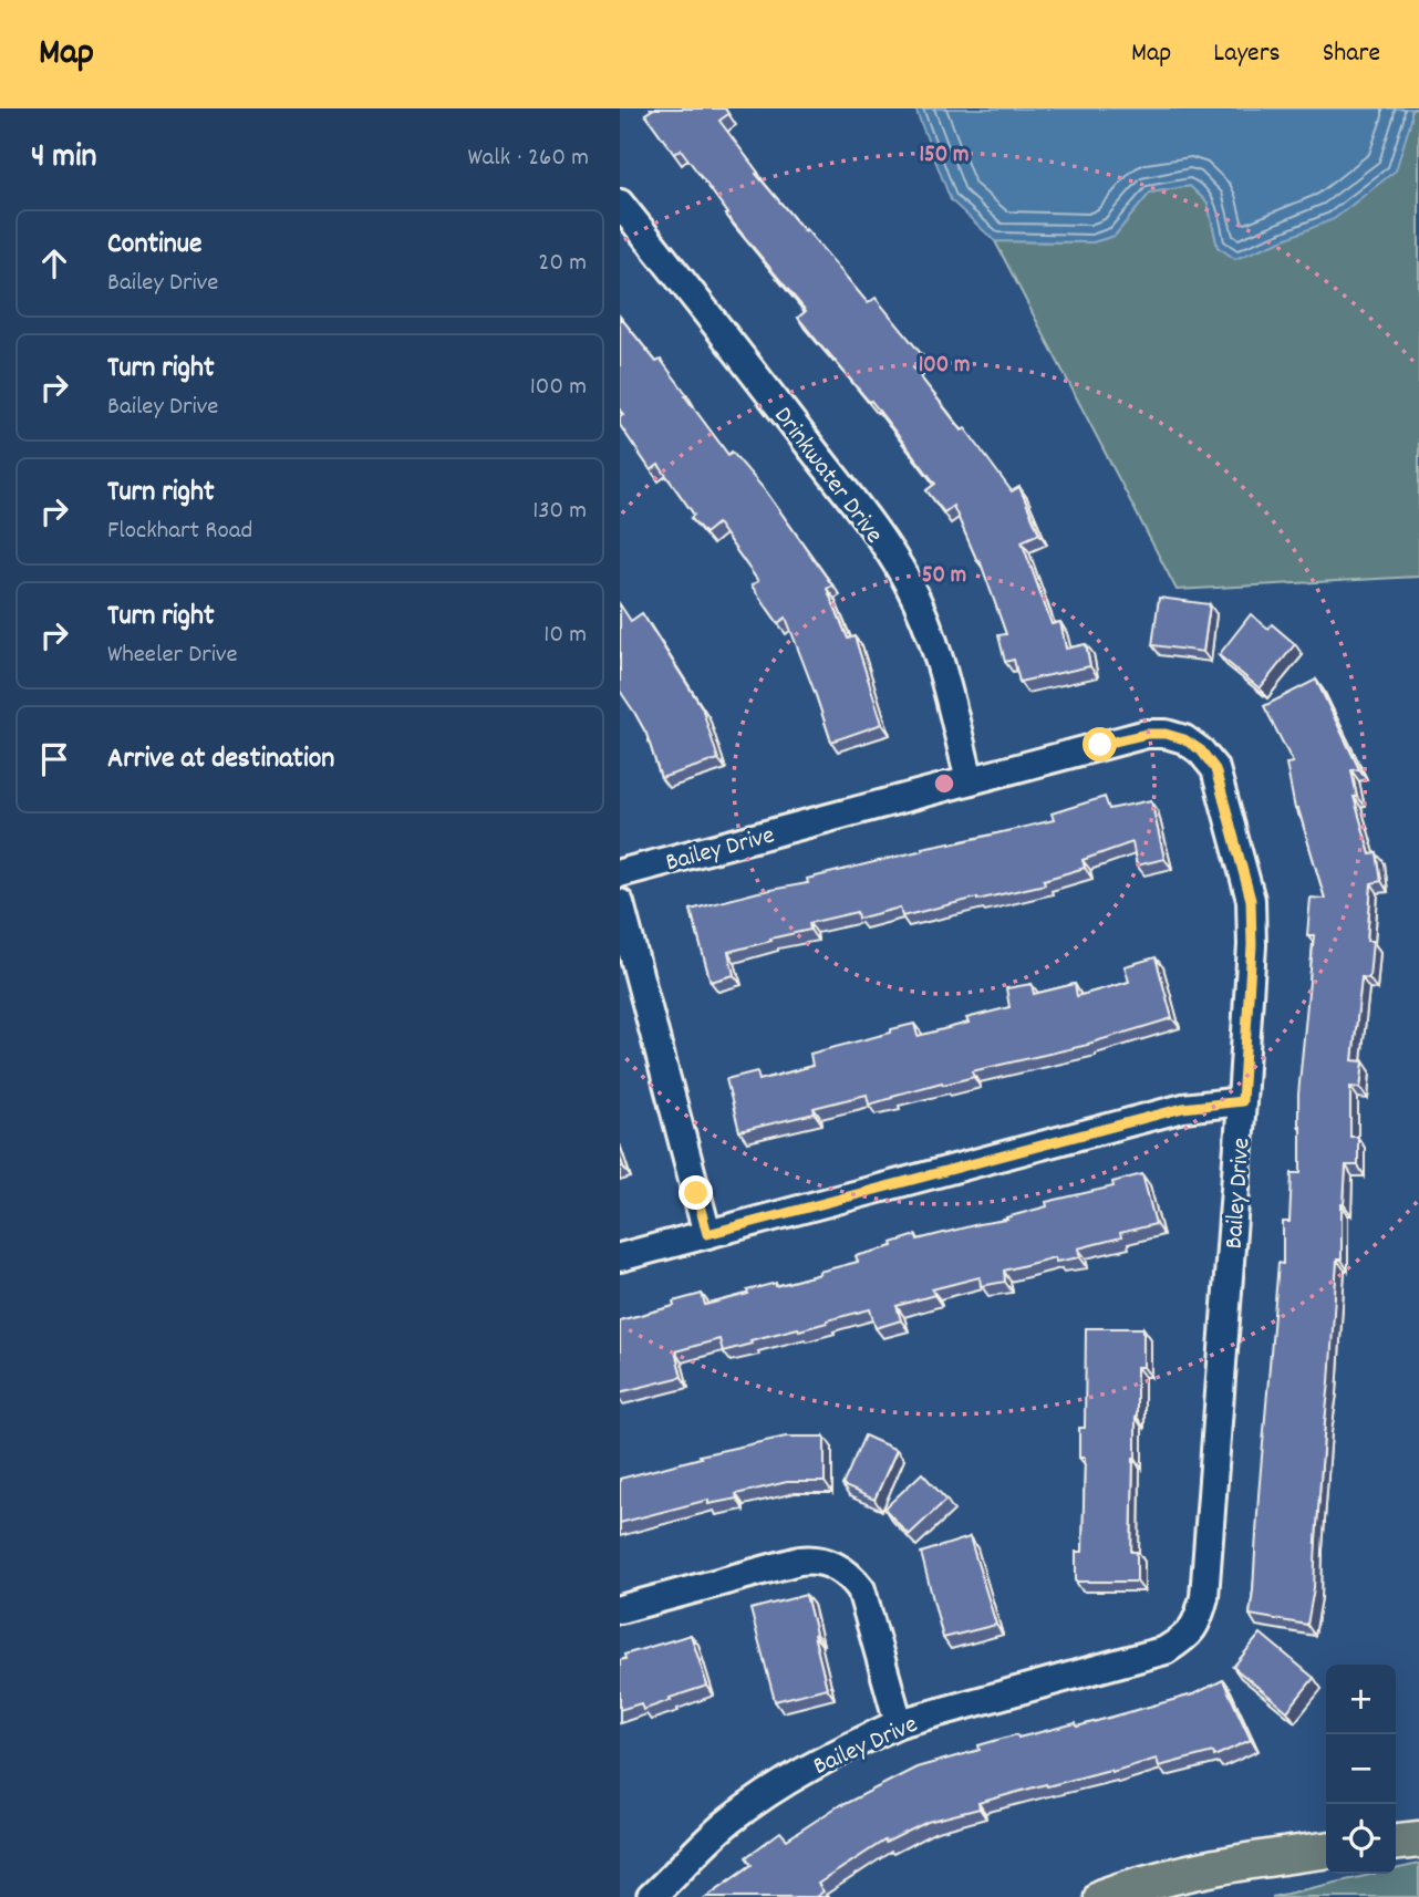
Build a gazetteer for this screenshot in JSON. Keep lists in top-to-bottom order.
{
  "streets": {
    "street": ["Drinkwater Drive", "Bailey Drive"]
  },
  "crossings": [
    ["Drinkwater Drive", "Bailey Drive"]
  ],
  "page": {
    "header": "Map",
    "nav": ["Map", "Layers", "Share"],
    "heading": ["4 min", "Walk · 260 m"],
    "list": [
      ["Continue", "Bailey Drive", "20 m"],
      ["Turn right", "Bailey Drive", "100 m"],
      ["Turn right", "Flockhart Road", "130 m"],
      ["Turn right", "Wheeler Drive", "10 m"],
      "Arrive at destination"
    ],
    "map_buttons": ["+", "−"]
  },
  "rings": ["150 m", "100 m", "50 m"]
}
